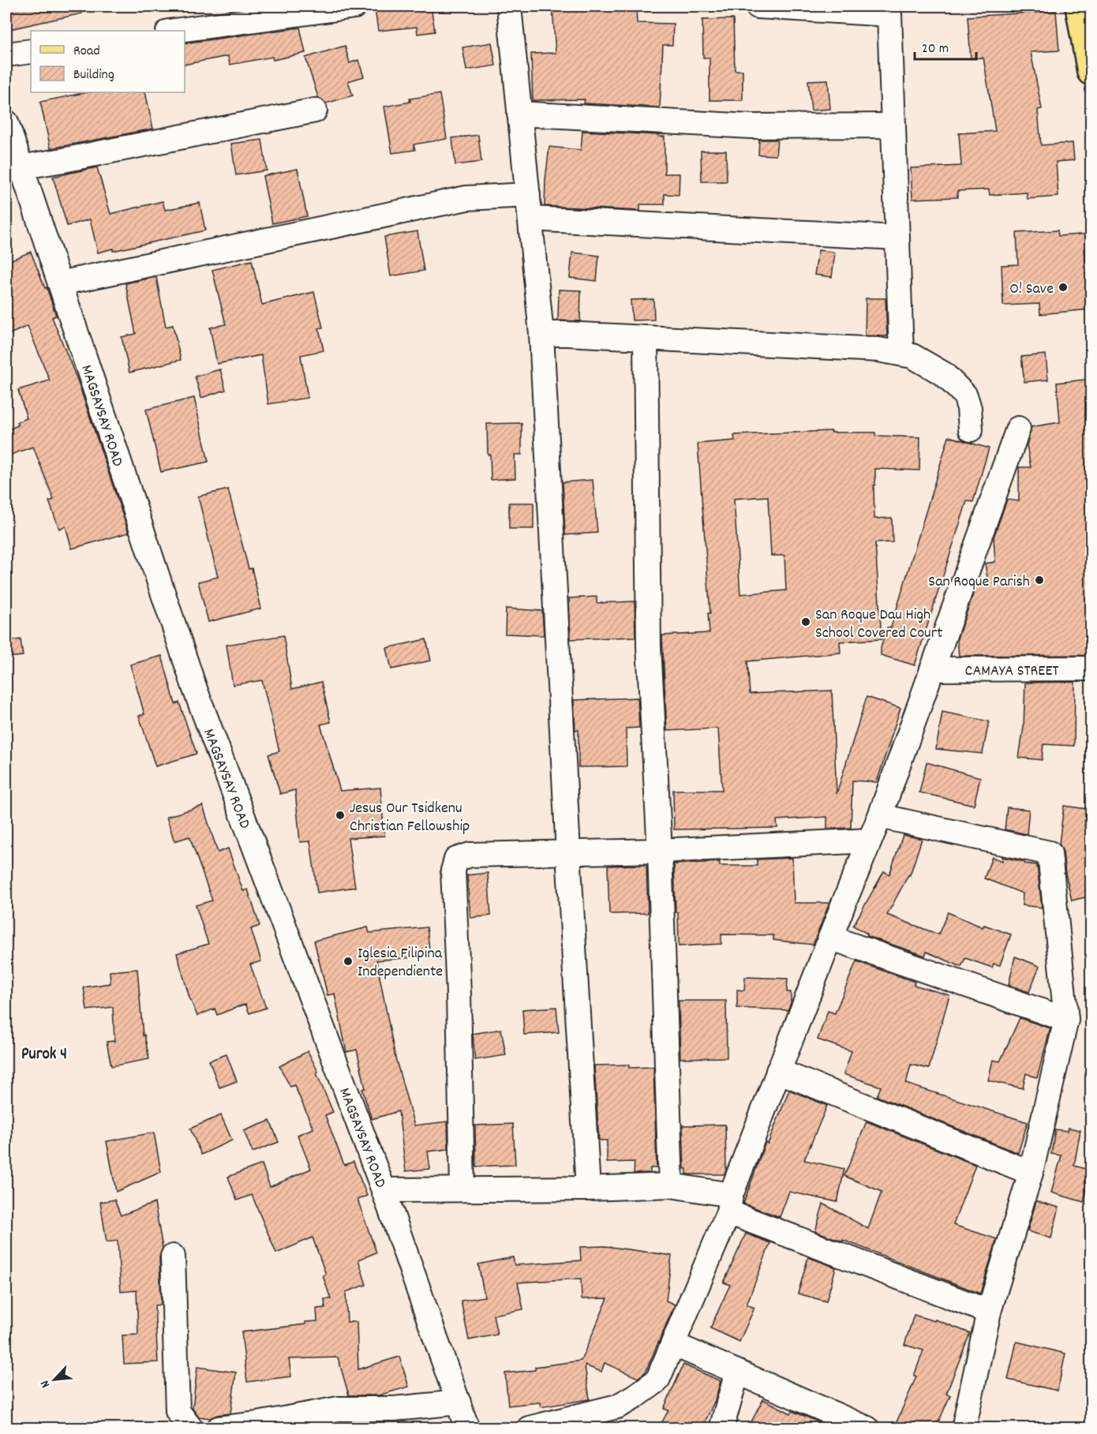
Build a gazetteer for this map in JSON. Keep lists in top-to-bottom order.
{
  "streets": {
    "street": ["MAGSAYSAY ROAD", "CAMAYA STREET"]
  },
  "districts": ["Purok 4"],
  "places": [
    "O! Save",
    "San Roque Parish",
    "San Roque Dau High School Covered Court",
    "Jesus Our Tsidkenu Christian Fellowship",
    "Iglesia Filipina Independiente"
  ],
  "legend": ["Road", "Building"],
  "scale_bar": "20 m",
  "north": "bottom left"
}
